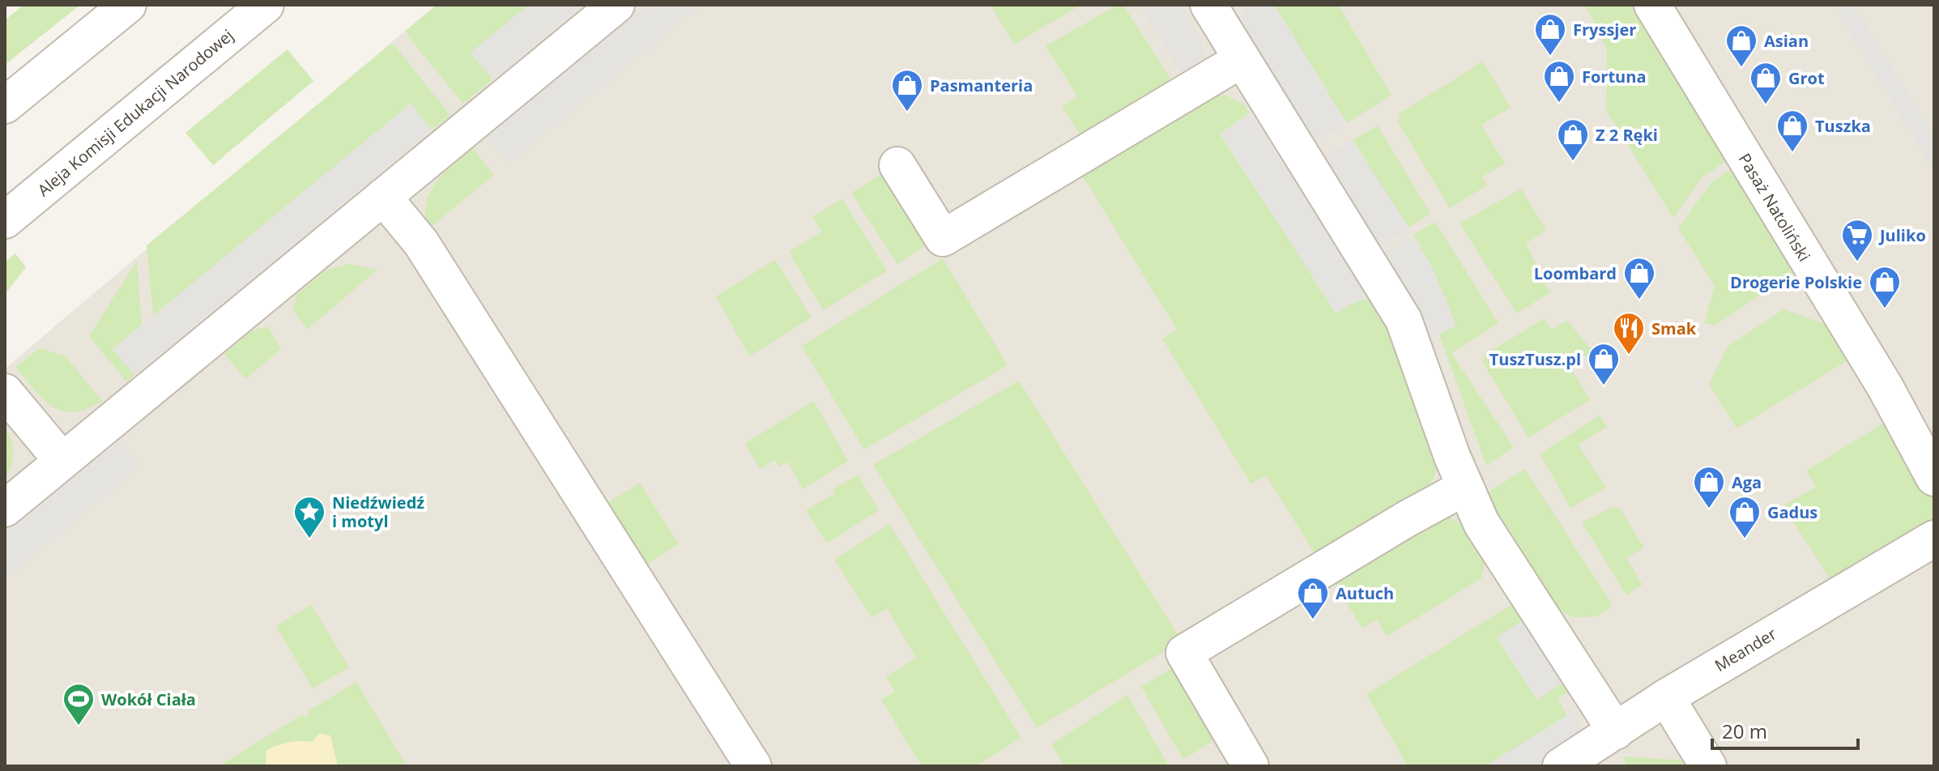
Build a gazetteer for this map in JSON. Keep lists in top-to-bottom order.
{
  "streets": {
    "street": ["Aleja Komisji Edukacji Narodowej", "Pasaż Natoliński", "Meander"]
  },
  "places": {
    "shop": [
      "Fryssjer",
      "Asian",
      "Fortuna",
      "Grot",
      "Pasmanteria",
      "Tuszka",
      "Z 2 Ręki",
      "Loombard",
      "Drogerie Polskie",
      "TuszTusz.pl",
      "Aga",
      "Gadus",
      "Autuch"
    ],
    "supermarket": ["Juliko"],
    "restaurant": ["Smak"],
    "place": ["Niedźwiedź i motyl"],
    "sports": ["Wokół Ciała"]
  },
  "scale_bar": "20 m"
}
